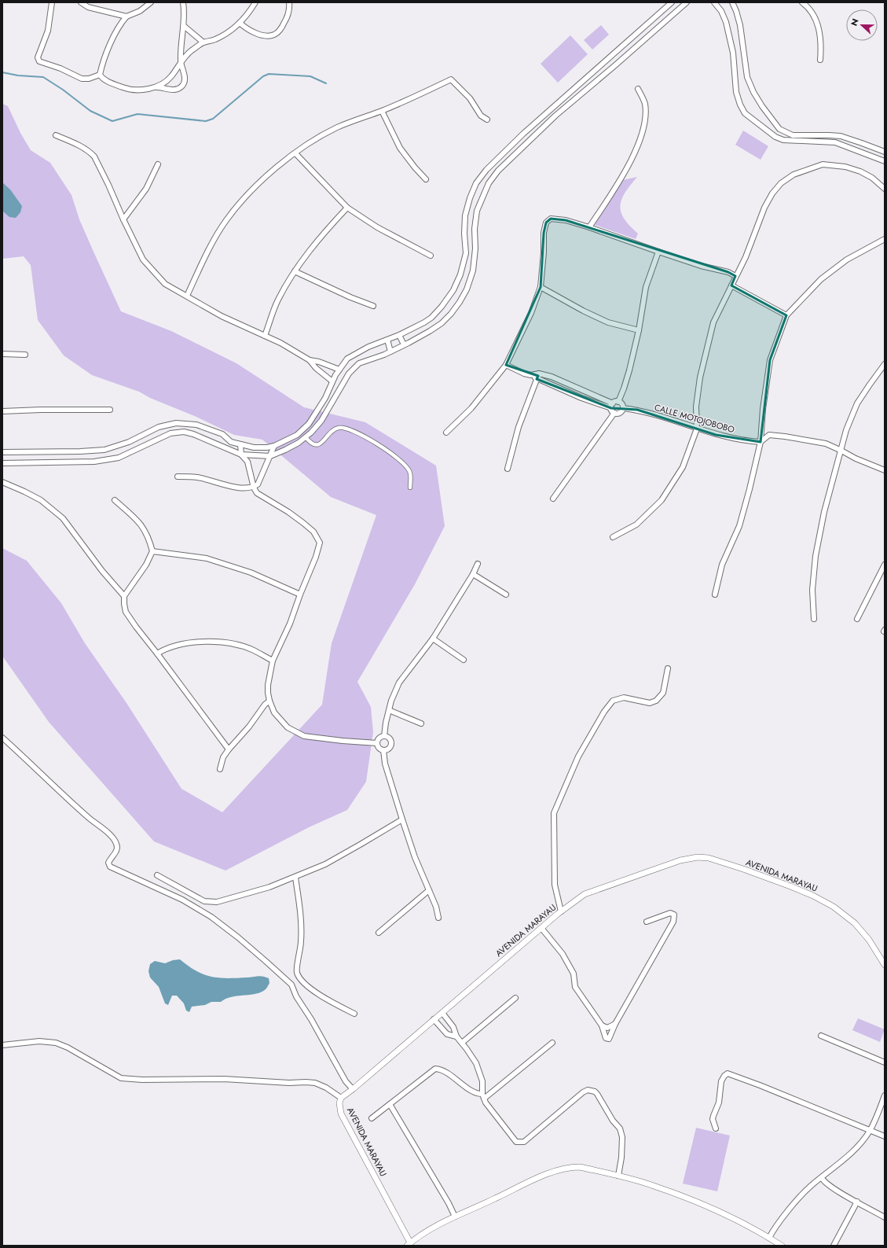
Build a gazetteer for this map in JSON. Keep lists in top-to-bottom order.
{
  "streets": {
    "street": ["CALLE MOTOJOBOBO", "AVENIDA MARAYAU"]
  },
  "north": "left"
}
